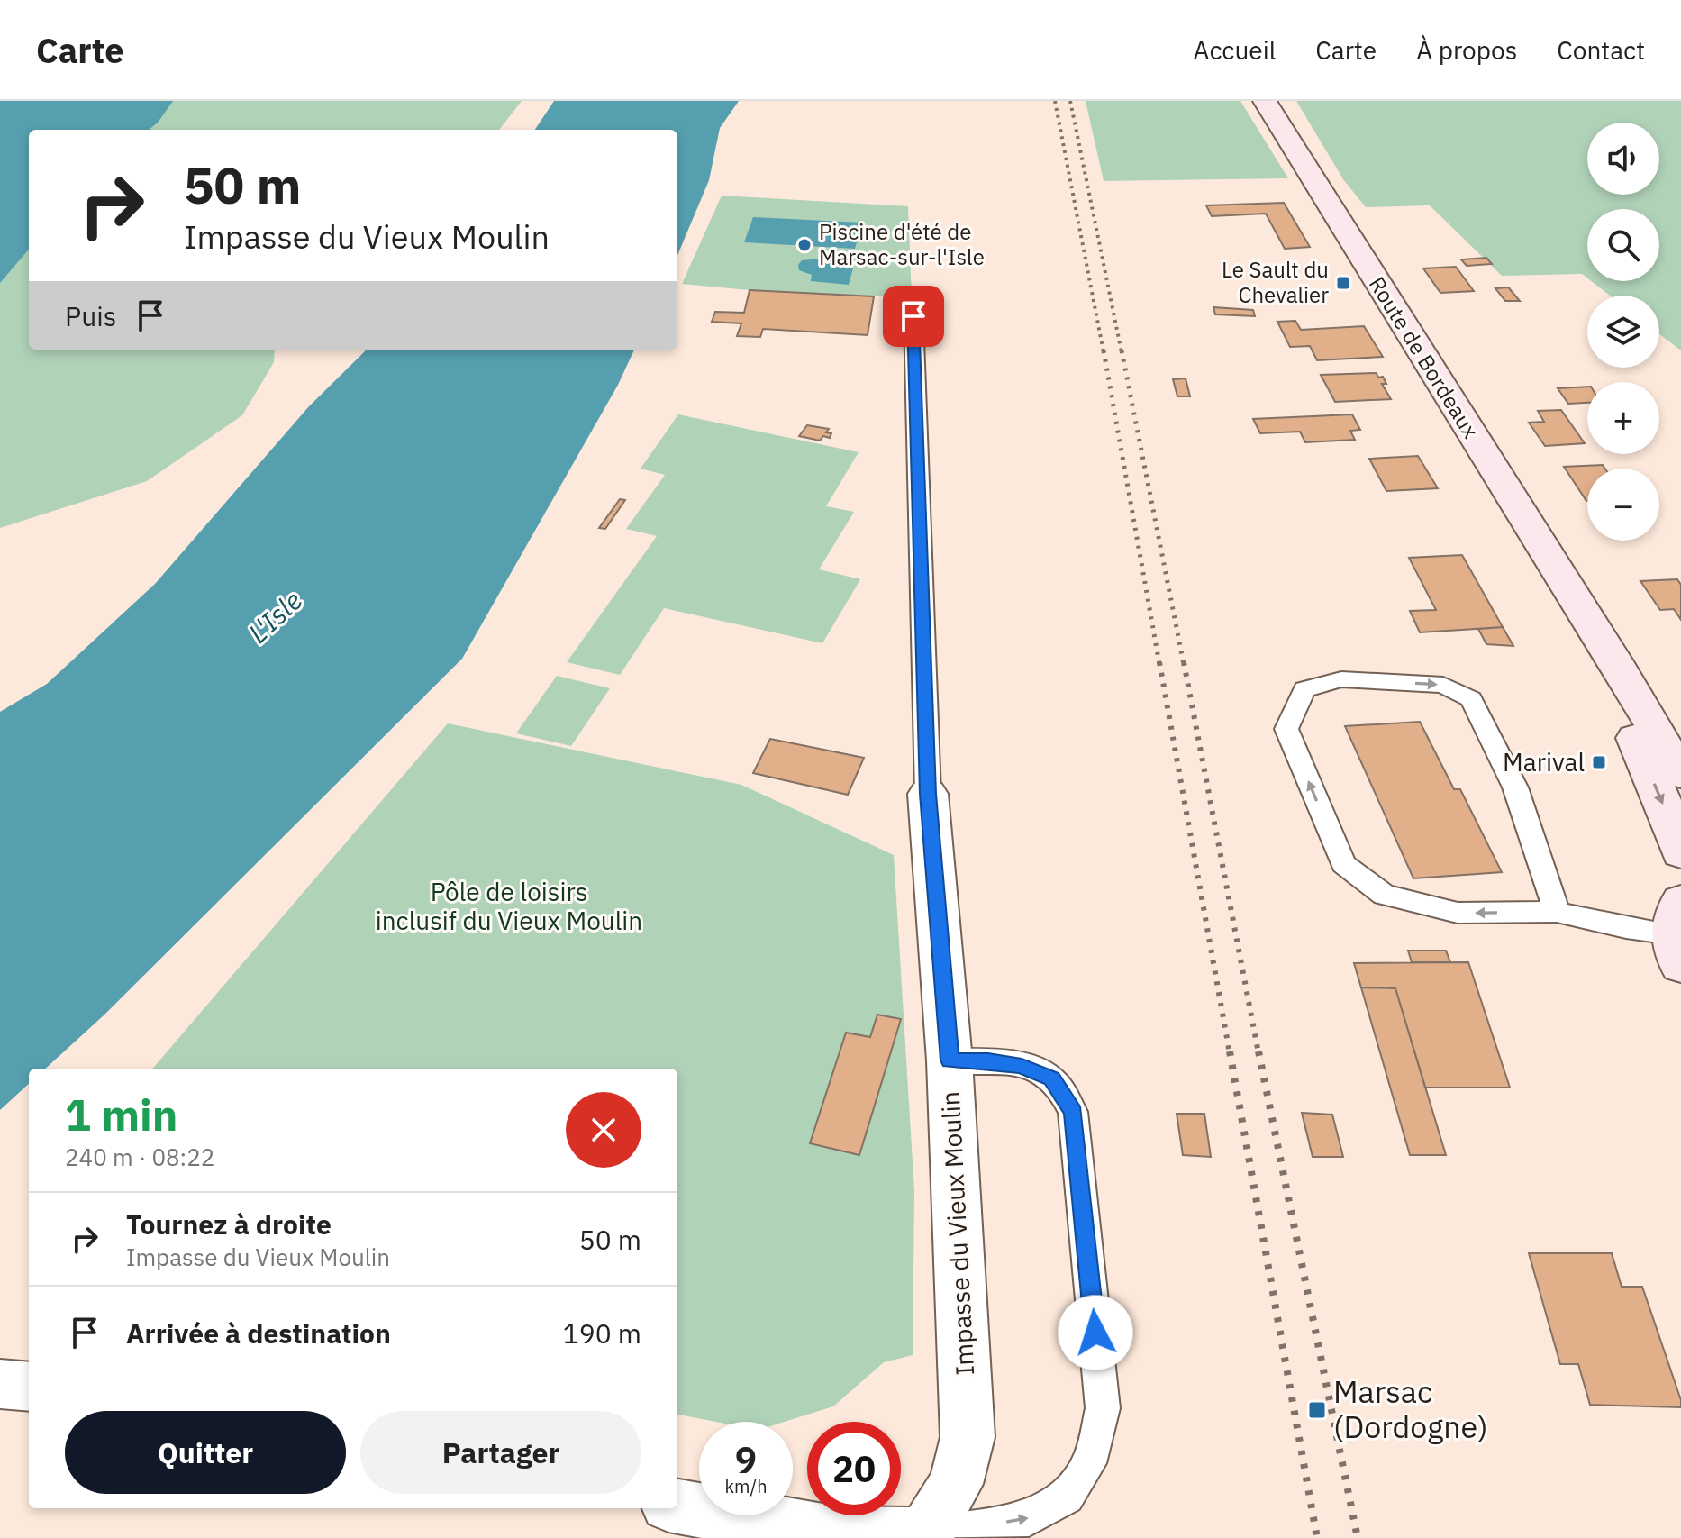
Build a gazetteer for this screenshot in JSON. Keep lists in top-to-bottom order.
{
  "streets": {
    "main road": ["Route de Bordeaux"],
    "street": ["Impasse du Vieux Moulin"]
  },
  "water": ["L'Isle"],
  "parks": ["Pôle de loisirs inclusif du Vieux Moulin"],
  "places": {
    "other": ["Piscine d'été de Marsac-sur-l'Isle"],
    "transit": ["Le Sault du Chevalier", "Marival", "Marsac (Dordogne)"]
  },
  "page": {
    "header": "Carte",
    "nav": [
      "Accueil",
      "Carte",
      "À propos",
      "Contact"
    ],
    "map_buttons": ["+", "−"],
    "turn": ["50 m", "Impasse du Vieux Moulin"],
    "then": "Puis",
    "heading": ["1 min", "240 m · 08:22"],
    "list": [
      {
        "name": "Tournez à droite",
        "note": "Impasse du Vieux Moulin",
        "value": "50 m"
      },
      {
        "name": "Arrivée à destination",
        "value": "190 m"
      }
    ],
    "buttons": ["Quitter", "Partager"],
    "speed": "9 km/h",
    "limit": "20"
  }
}
